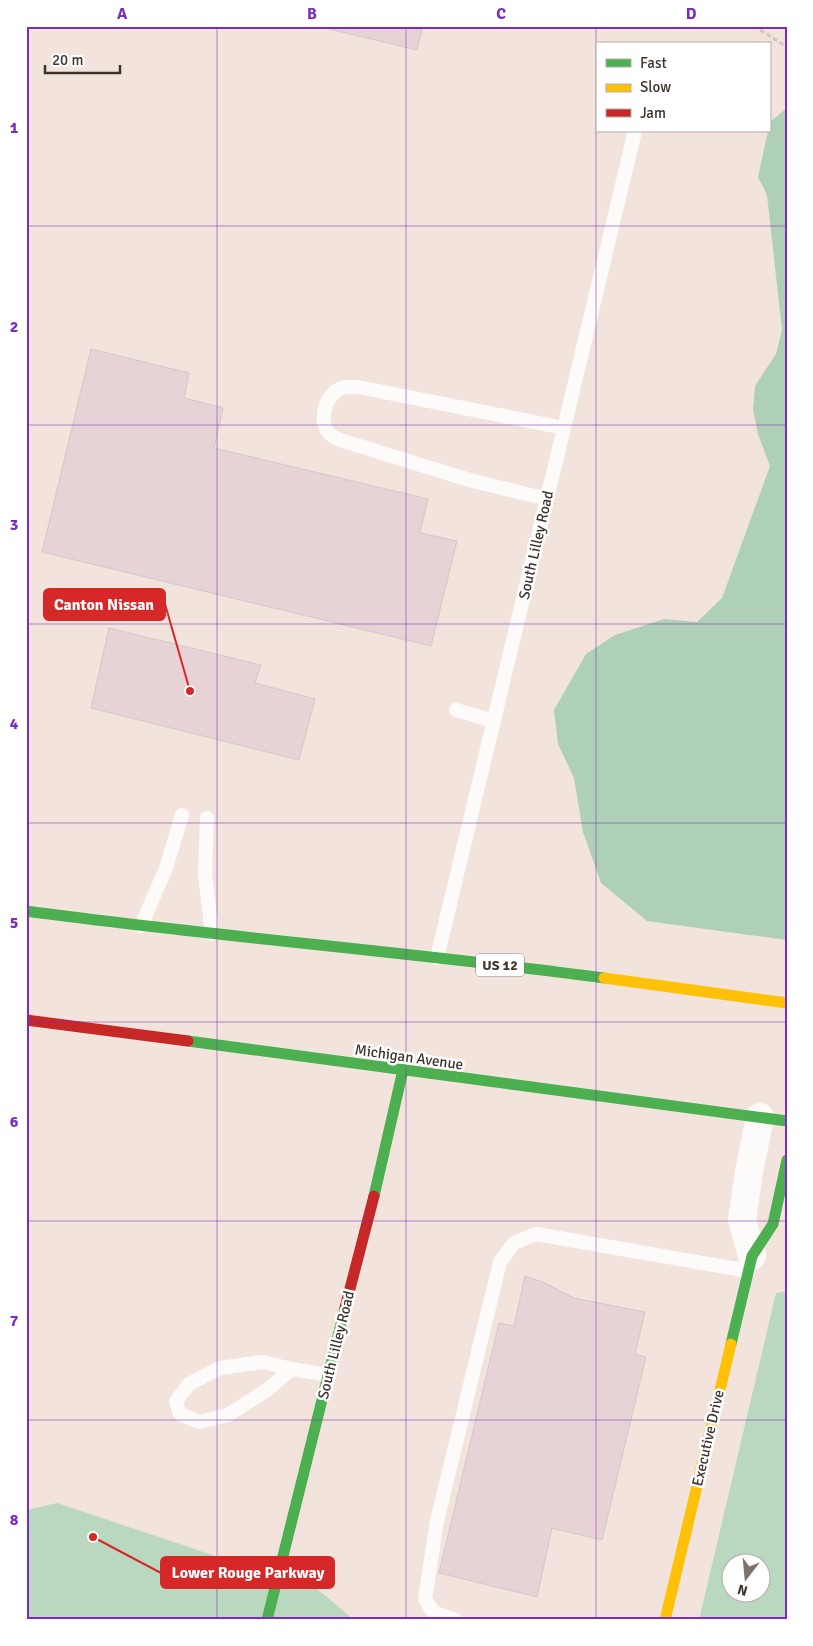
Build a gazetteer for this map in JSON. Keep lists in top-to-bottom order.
{
  "streets": {
    "main road": [
      "South Lilley Road",
      "US 12",
      "Michigan Avenue",
      "Executive Drive"
    ]
  },
  "crossings": [
    ["South Lilley Road", "US 12"],
    ["South Lilley Road", "Michigan Avenue"],
    ["Michigan Avenue", "Executive Drive"]
  ],
  "places": ["Canton Nissan", "Lower Rouge Parkway"],
  "legend": ["Fast", "Slow", "Jam"],
  "scale_bar": "20 m",
  "north": "bottom",
  "grid": {
    "columns": [
      "A",
      "B",
      "C",
      "D"
    ],
    "rows": [
      "1",
      "2",
      "3",
      "4",
      "5",
      "6",
      "7",
      "8"
    ]
  }
}
